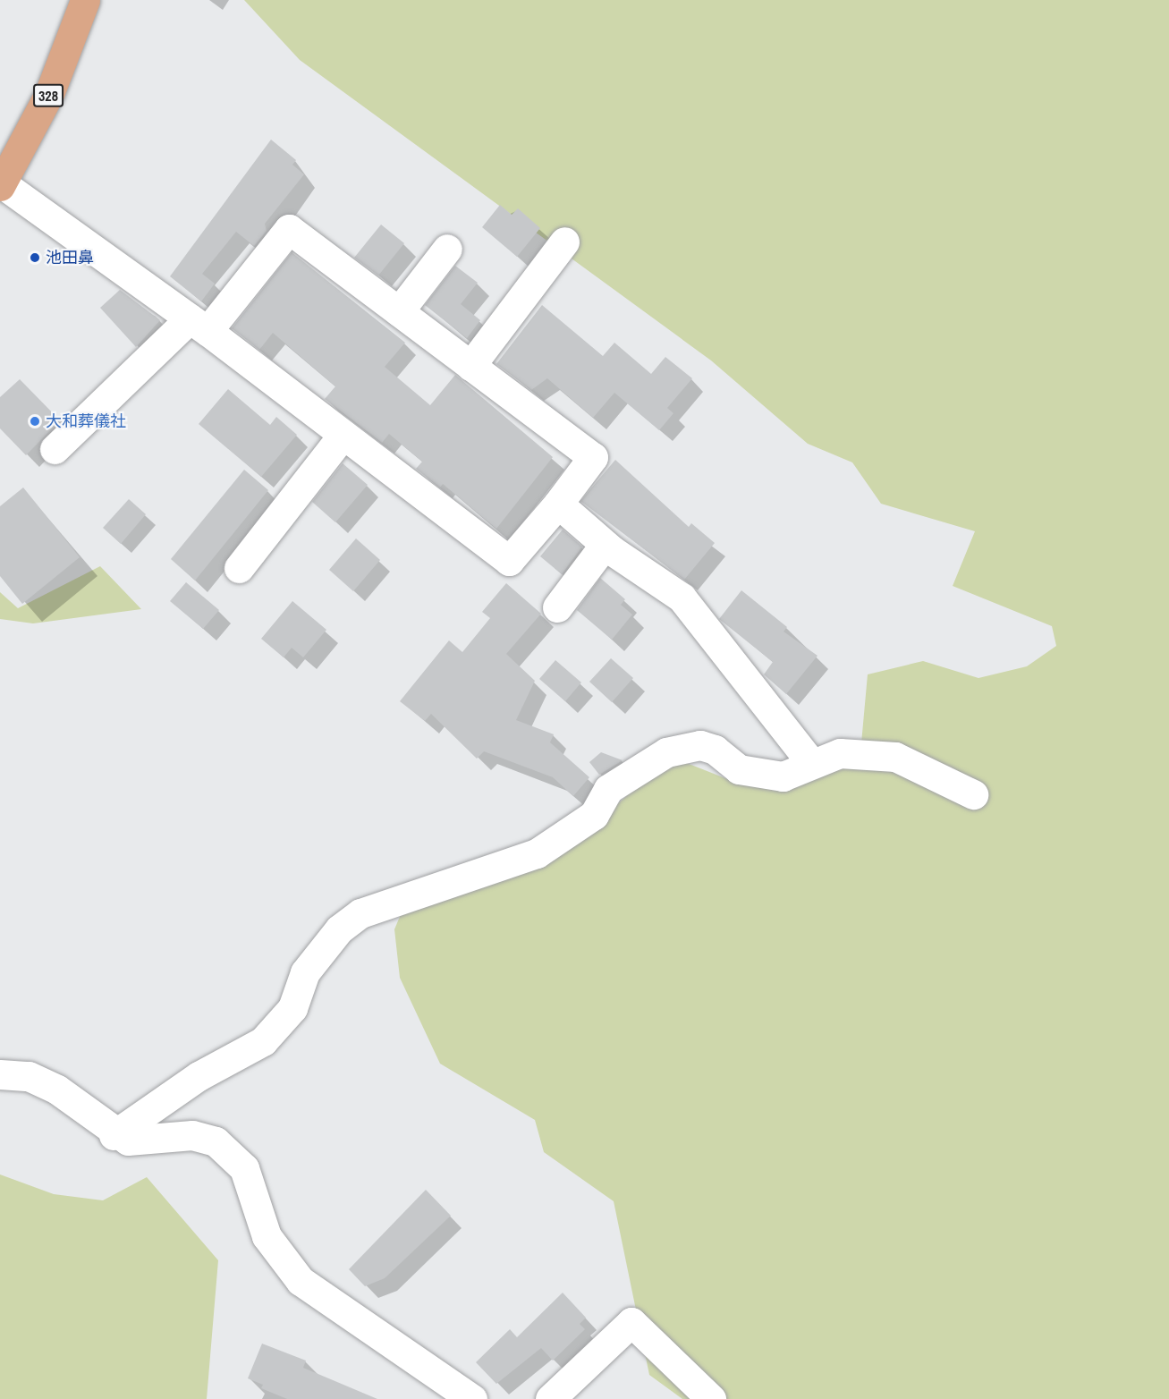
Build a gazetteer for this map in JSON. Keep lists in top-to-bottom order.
{
  "streets": {
    "highway": ["328"]
  },
  "places": ["池田鼻", "大和葬儀社"]
}
